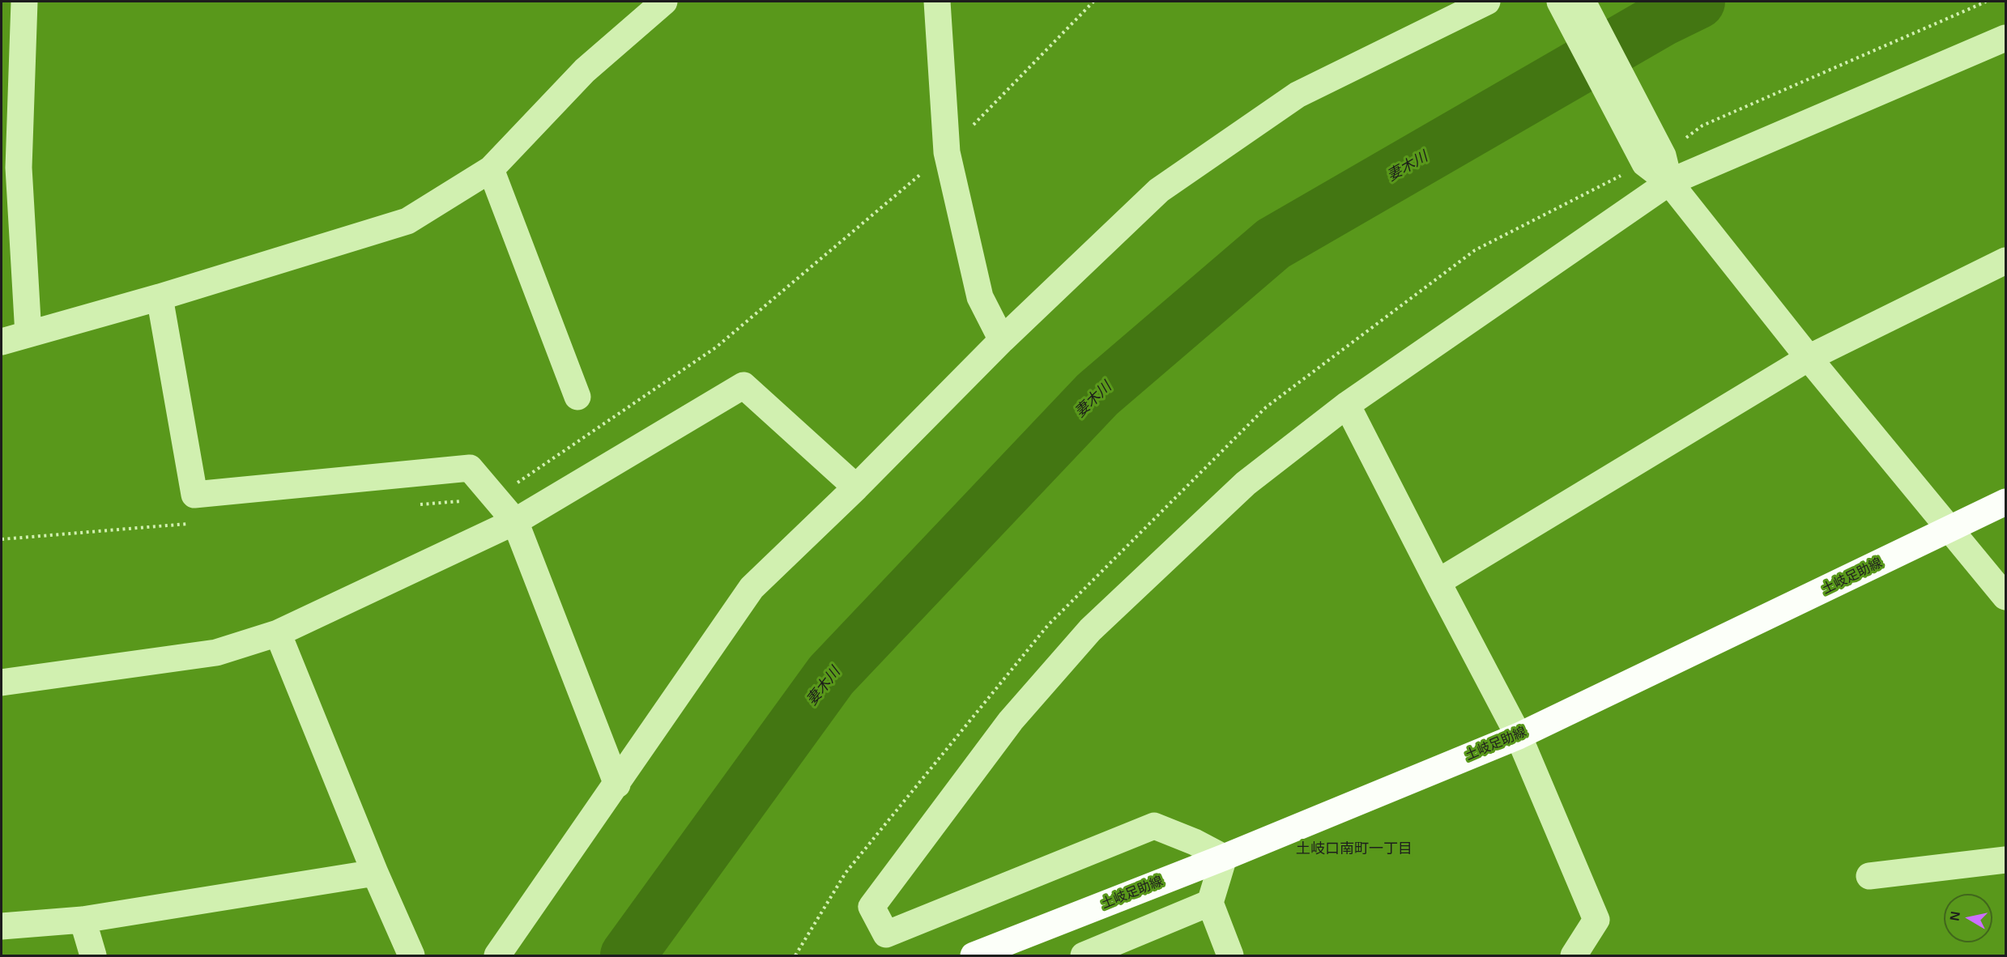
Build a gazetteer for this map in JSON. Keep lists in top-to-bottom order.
{
  "streets": {
    "main road": ["土岐足助線"]
  },
  "districts": ["土岐口南町一丁目"],
  "water": ["妻木川"],
  "north": "left"
}
